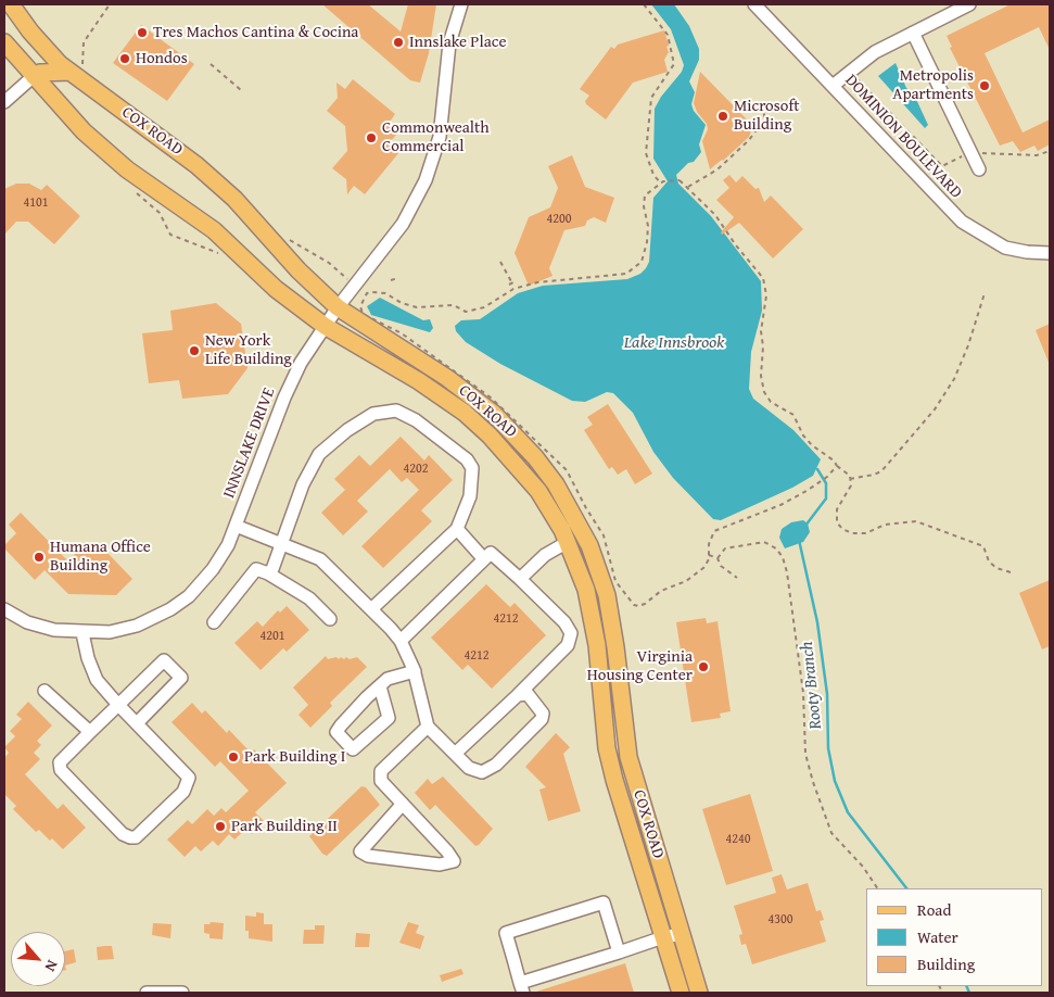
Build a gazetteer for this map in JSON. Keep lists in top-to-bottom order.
{
  "streets": {
    "main road": ["COX ROAD"],
    "street": ["DOMINION BOULEVARD", "INNSLAKE DRIVE"]
  },
  "crossings": [
    ["COX ROAD", "INNSLAKE DRIVE"]
  ],
  "water": ["Lake Innsbrook", "Rooty Branch"],
  "places": [
    "Tres Machos Cantina & Cocina",
    "Innslake Place",
    "Hondos",
    "Metropolis Apartments",
    "Microsoft Building",
    "Commonwealth Commercial",
    "New York Life Building",
    "Humana Office Building",
    "Virginia Housing Center",
    "Park Building I",
    "Park Building II"
  ],
  "house_numbers": [
    "4101",
    "4200",
    "4202",
    "4212",
    "4201",
    "4212",
    "4240",
    "4300"
  ],
  "legend": ["Road", "Water", "Building"],
  "north": "bottom right"
}
